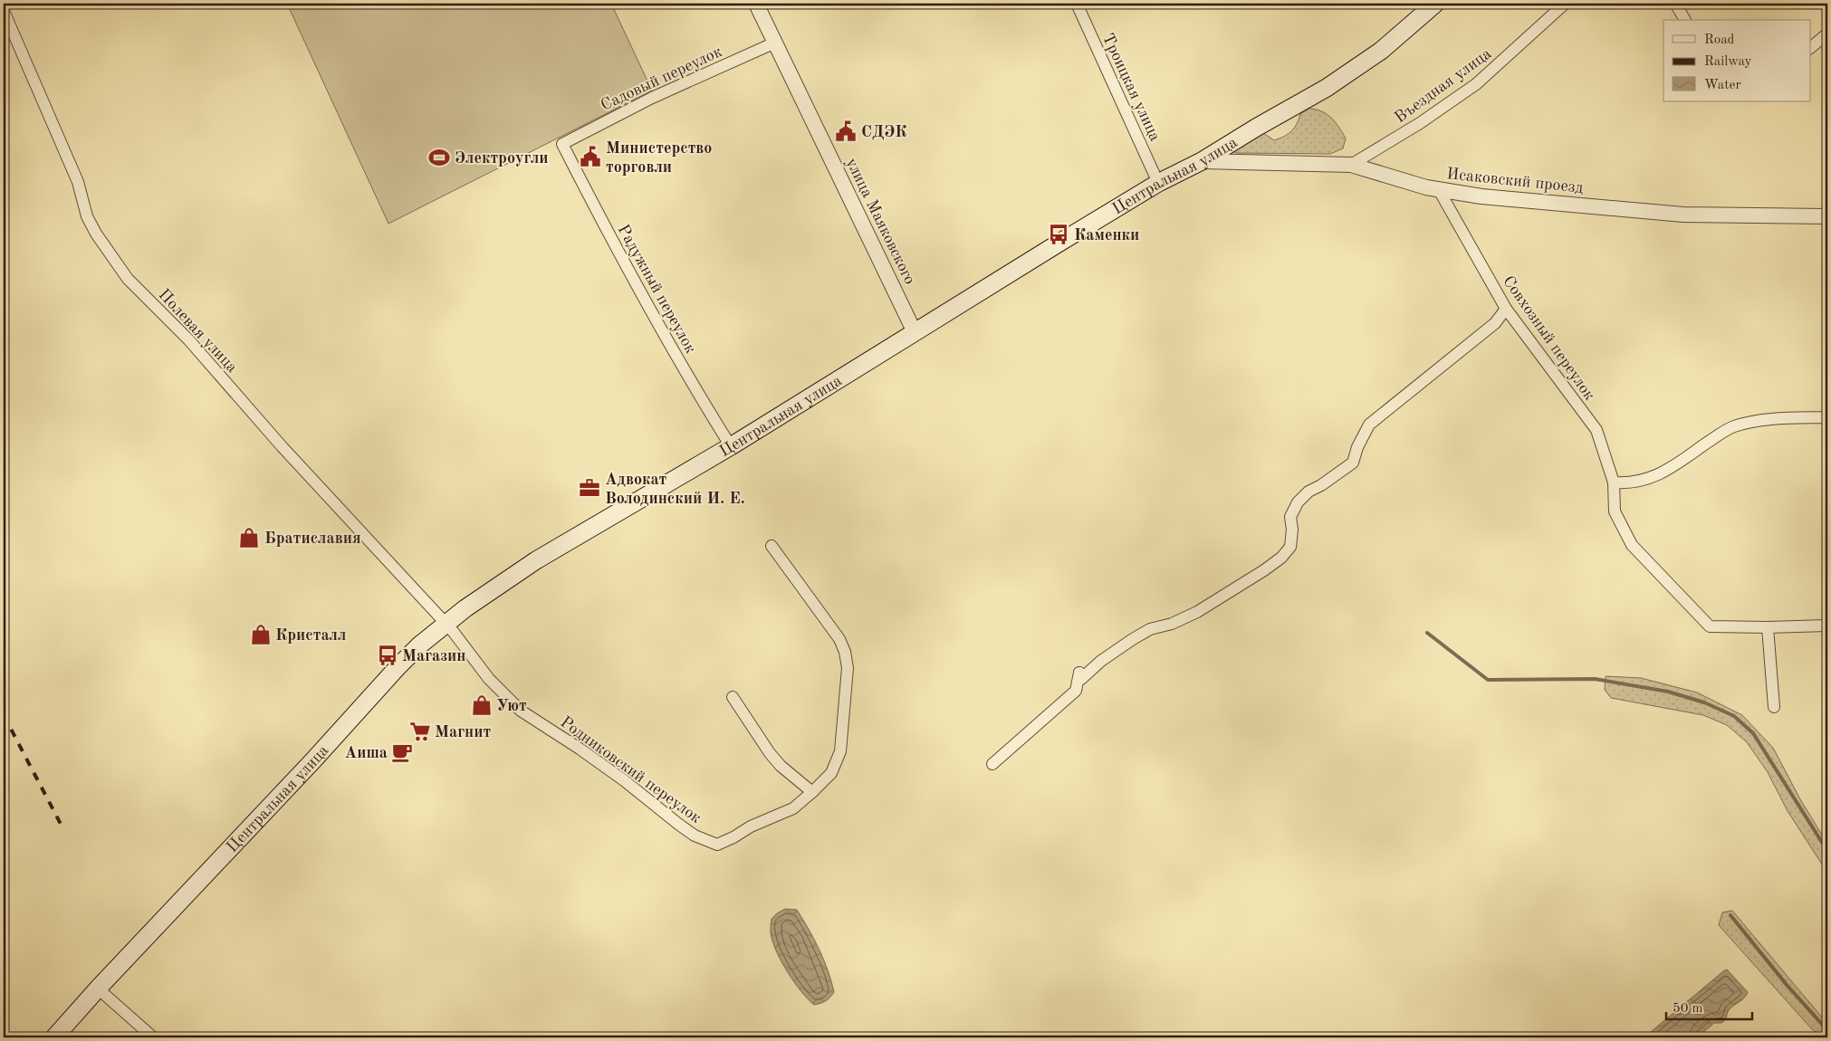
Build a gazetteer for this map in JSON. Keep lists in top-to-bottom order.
{
  "streets": {
    "main road": ["Центральная улица"],
    "street": [
      "Садовый переулок",
      "Въездная улица",
      "Троицкая улица",
      "Исаковский проезд",
      "улица Маяковского",
      "Радужный переулок",
      "Полевая улица",
      "Совхозный переулок",
      "Родниковский переулок"
    ]
  },
  "crossings": [
    ["Садовый переулок", "улица Маяковского"],
    ["Садовый переулок", "Радужный переулок"],
    ["Въездная улица", "Исаковский проезд"],
    ["Троицкая улица", "Центральная улица"],
    ["Центральная улица", "Исаковский проезд"],
    ["Центральная улица", "улица Маяковского"],
    ["Центральная улица", "Радужный переулок"],
    ["Центральная улица", "Полевая улица"],
    ["Центральная улица", "Родниковский переулок"],
    ["Исаковский проезд", "Совхозный переулок"],
    ["Полевая улица", "Родниковский переулок"]
  ],
  "places": {
    "public building": ["СДЭК", "Министерство торговли"],
    "sports": ["Электроугли"],
    "bus stop": ["Каменки", "Магазин"],
    "office": ["Адвокат Володинский И. Е."],
    "shop": ["Братиславия", "Кристалл", "Уют"],
    "supermarket": ["Магнит"],
    "cafe": ["Аиша"]
  },
  "legend": ["Road", "Railway", "Water"],
  "scale_bar": "50 m"
}
